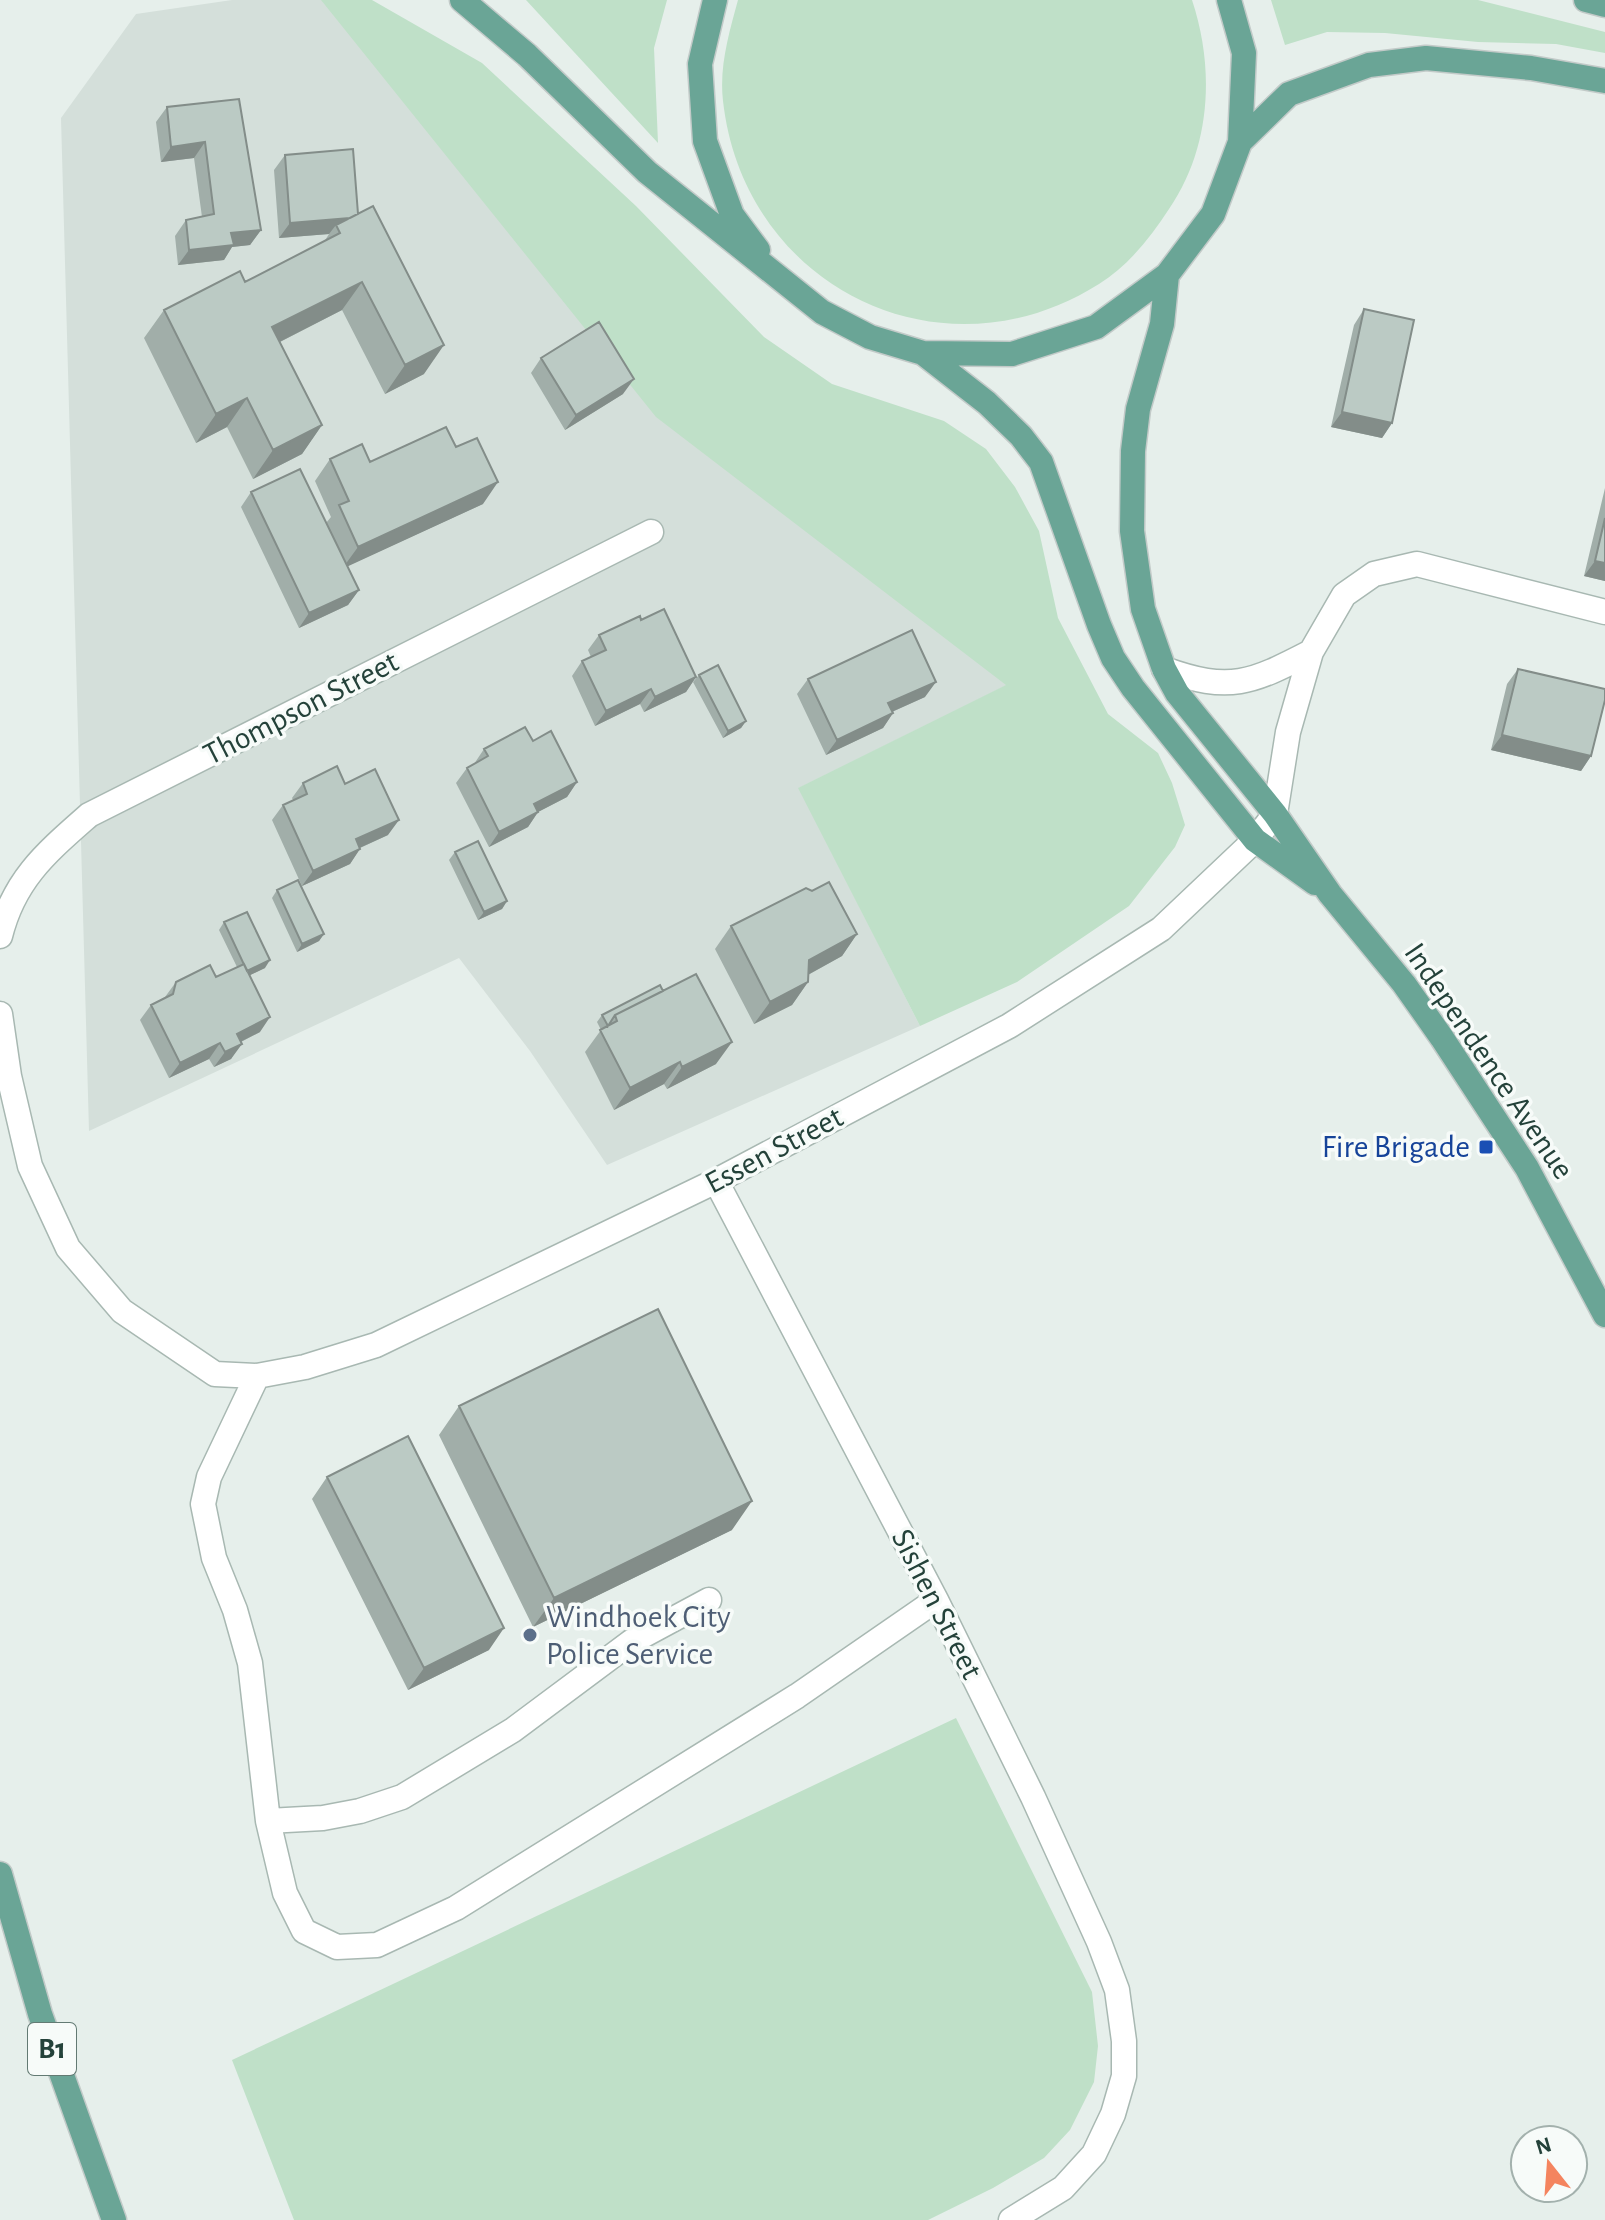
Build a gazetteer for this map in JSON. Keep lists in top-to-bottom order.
{
  "streets": {
    "main road": ["Independence Avenue", "B1"],
    "street": ["Thompson Street", "Essen Street", "Sishen Street"]
  },
  "crossings": [
    ["Independence Avenue", "Essen Street"],
    ["Essen Street", "Sishen Street"]
  ],
  "places": {
    "transit": ["Fire Brigade"],
    "other": ["Windhoek City Police Service"]
  },
  "north": "top"
}
